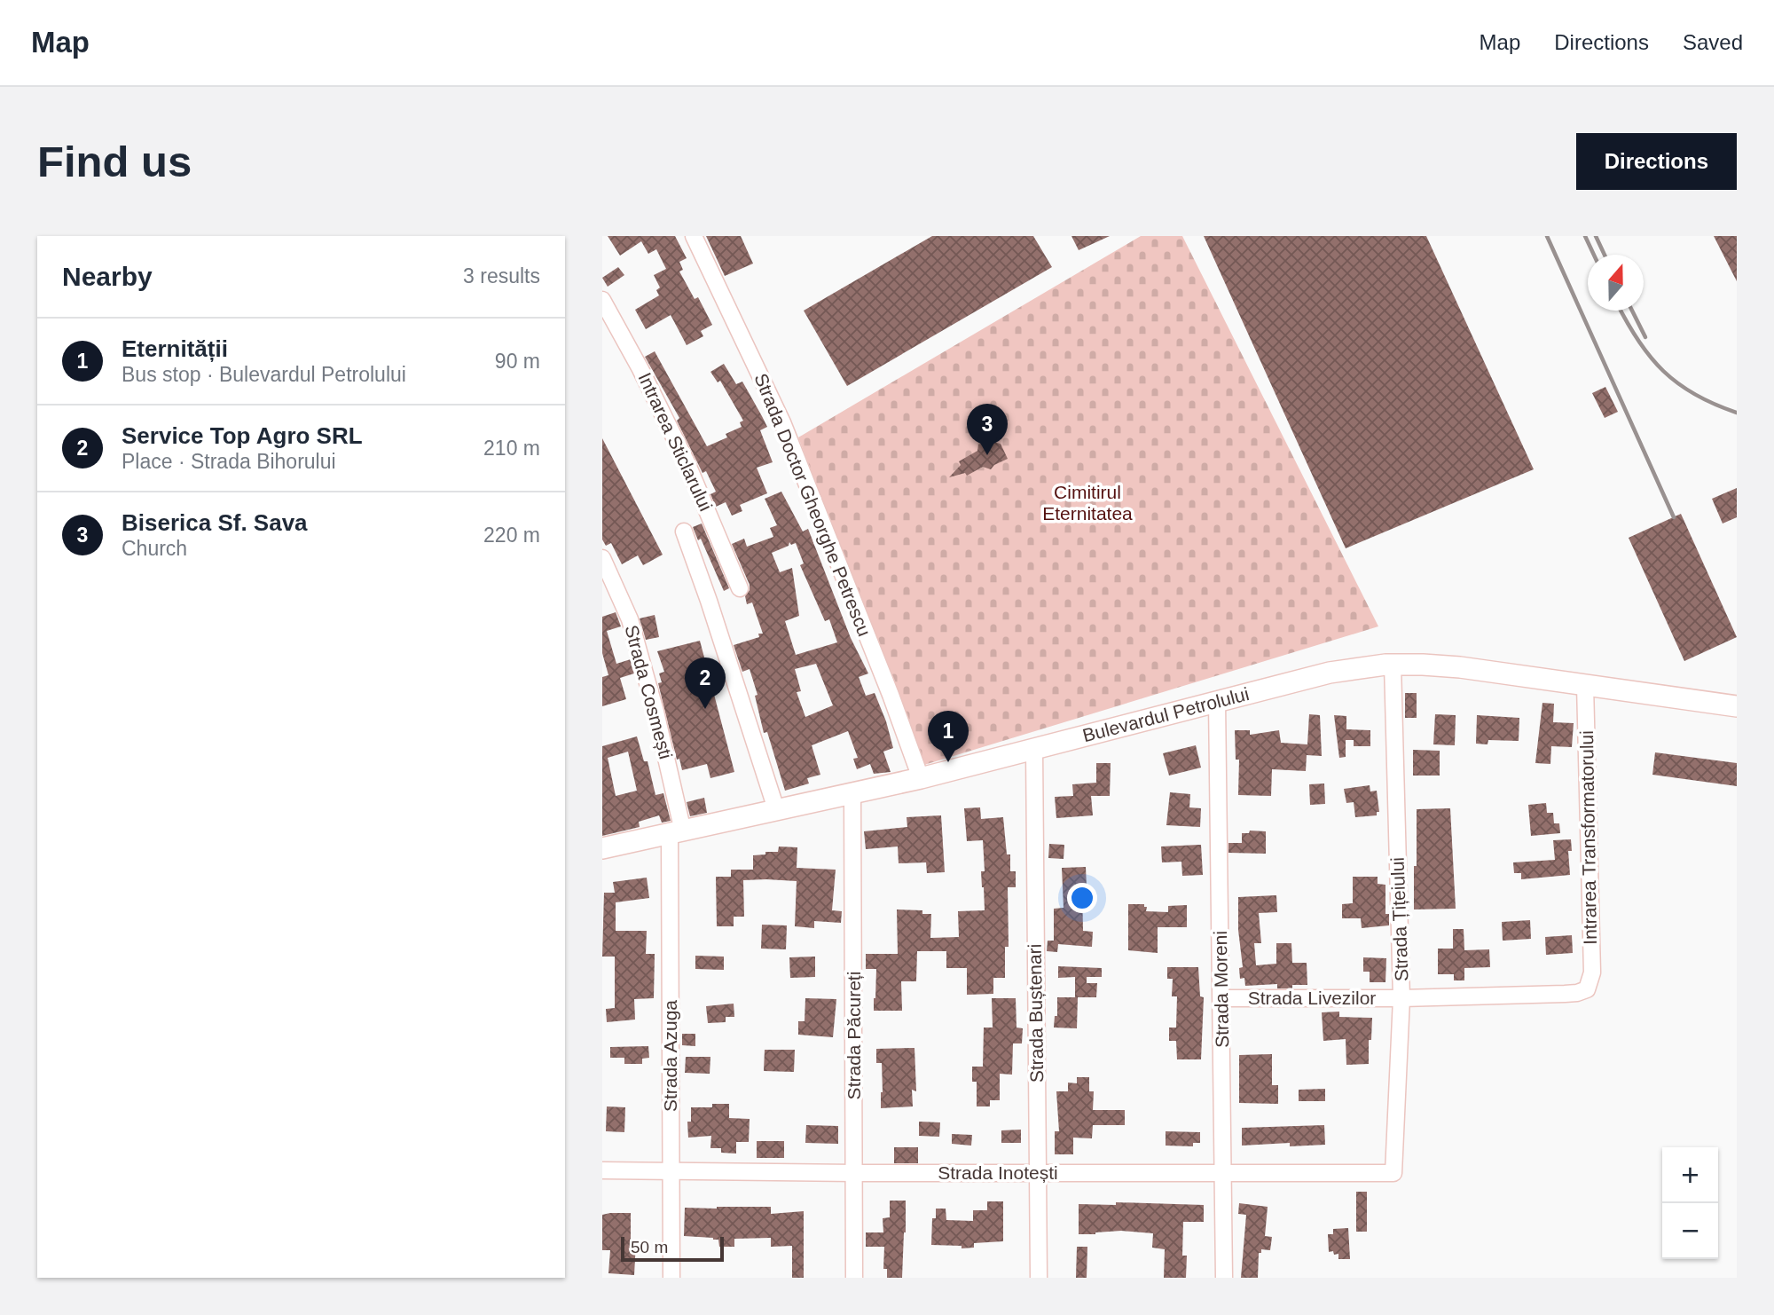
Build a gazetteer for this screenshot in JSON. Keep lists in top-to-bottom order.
{
  "streets": {
    "street": [
      "Intrarea Sticlarului",
      "Strada Doctor Gheorghe Petrescu",
      "Strada Cosmești",
      "Bulevardul Petrolului",
      "Intrarea Transformatorului",
      "Strada Țițeiului",
      "Strada Moreni",
      "Strada Livezilor",
      "Strada Buștenari",
      "Strada Păcureți",
      "Strada Azuga",
      "Strada Inotești"
    ]
  },
  "crossings": [
    ["Strada Doctor Gheorghe Petrescu", "Bulevardul Petrolului"],
    ["Strada Cosmești", "Bulevardul Petrolului"],
    ["Strada Cosmești", "Strada Azuga"],
    ["Bulevardul Petrolului", "Intrarea Transformatorului"],
    ["Bulevardul Petrolului", "Strada Țițeiului"],
    ["Bulevardul Petrolului", "Strada Moreni"],
    ["Bulevardul Petrolului", "Strada Buștenari"],
    ["Bulevardul Petrolului", "Strada Păcureți"],
    ["Bulevardul Petrolului", "Strada Azuga"],
    ["Intrarea Transformatorului", "Strada Livezilor"],
    ["Strada Țițeiului", "Strada Livezilor"],
    ["Strada Țițeiului", "Strada Inotești"],
    ["Strada Moreni", "Strada Livezilor"],
    ["Strada Moreni", "Strada Inotești"],
    ["Strada Buștenari", "Strada Inotești"],
    ["Strada Păcureți", "Strada Inotești"],
    ["Strada Azuga", "Strada Inotești"]
  ],
  "parks": ["Cimitirul Eternitatea"],
  "scale_bar": "50 m",
  "north": "top",
  "page": {
    "header": "Map",
    "nav": ["Map", "Directions", "Saved"],
    "buttons": "Directions",
    "title": "Find us",
    "heading": ["Nearby", "3 results"],
    "list": [
      {
        "mark": "1",
        "name": "Eternității",
        "note": "Bus stop · Bulevardul Petrolului",
        "value": "90 m"
      },
      {
        "mark": "2",
        "name": "Service Top Agro SRL",
        "note": "Place · Strada Bihorului",
        "value": "210 m"
      },
      {
        "mark": "3",
        "name": "Biserica Sf. Sava",
        "note": "Church",
        "value": "220 m"
      }
    ],
    "pins": ["3", "2", "1"],
    "map_buttons": ["+", "−"],
    "scale": "50 m"
  }
}
